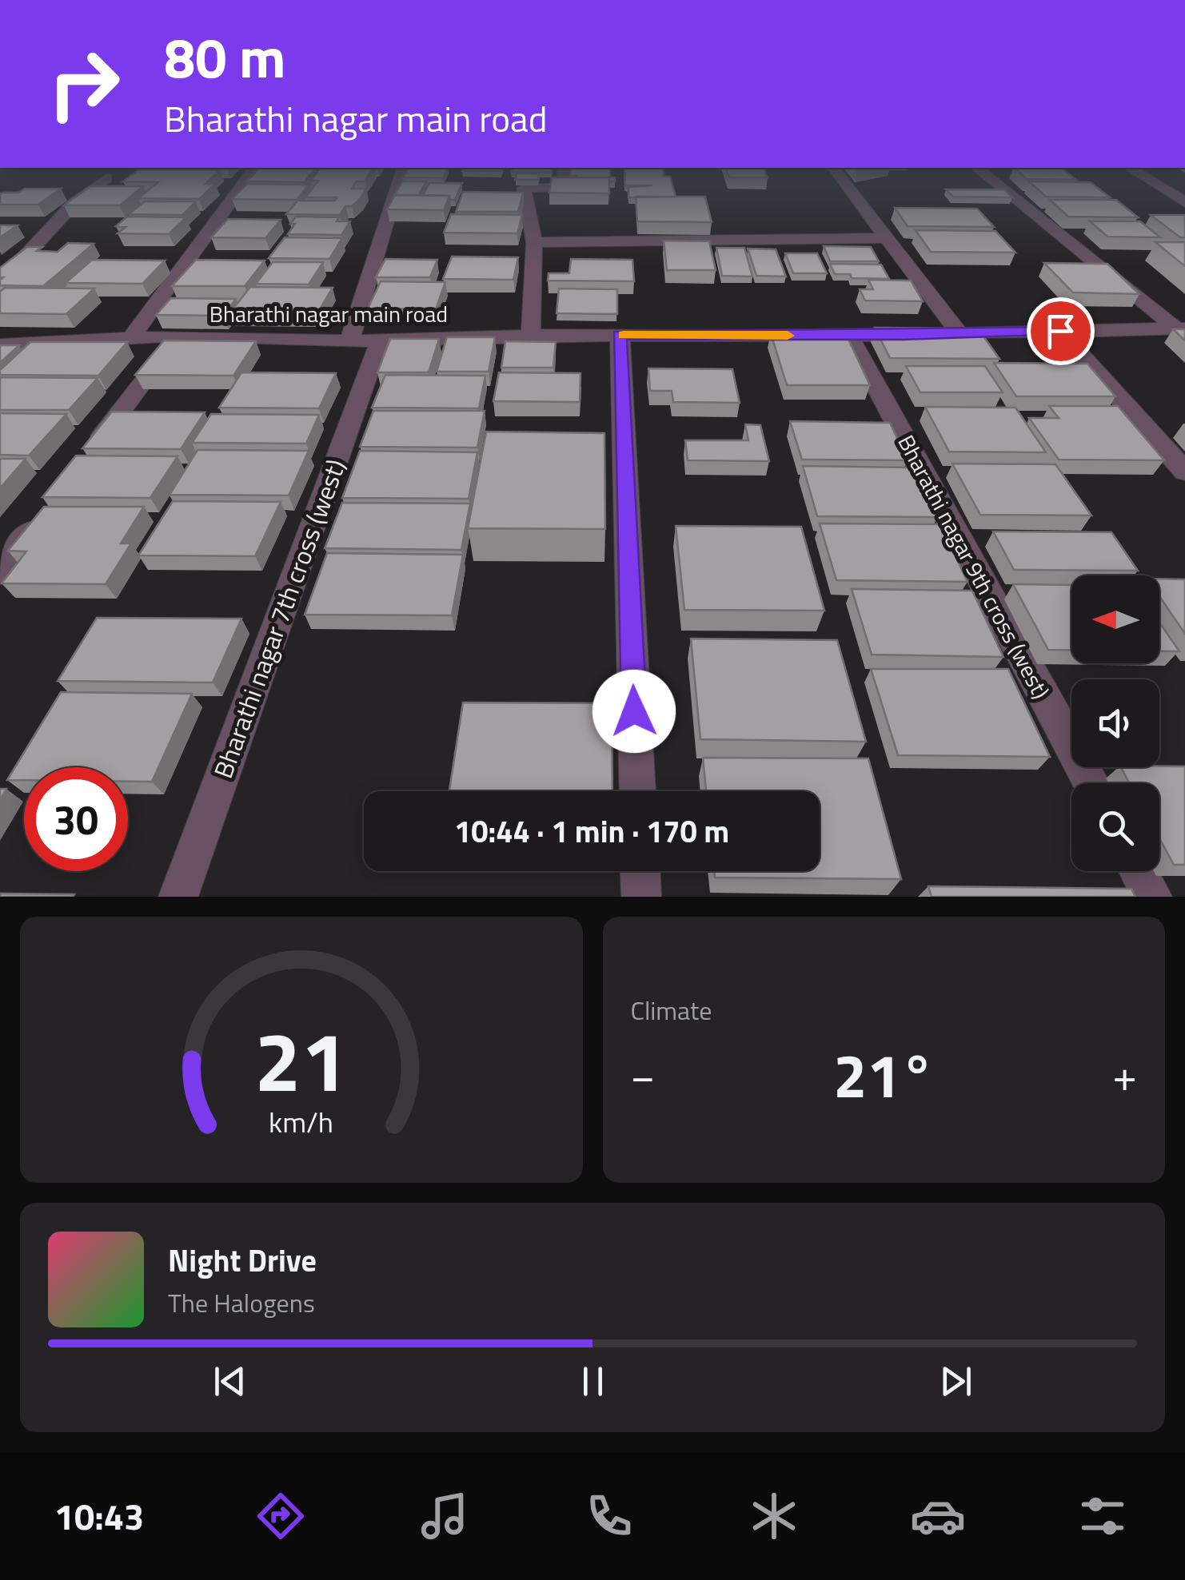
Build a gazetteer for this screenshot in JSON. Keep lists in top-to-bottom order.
{
  "streets": {
    "street": ["Bharathi nagar main road", "Bharathi nagar 9th cross (west)", "Bharathi nagar 7th cross (west)"]
  },
  "crossings": [
    ["Bharathi nagar main road", "Bharathi nagar 9th cross (west)"],
    ["Bharathi nagar main road", "Bharathi nagar 7th cross (west)"]
  ],
  "north": "left",
  "page": {
    "turn": ["80 m", "Bharathi nagar main road"],
    "limit": "30",
    "trip": "10:44 · 1 min · 170 m",
    "tile": "Climate",
    "heat": ["−", "21°", "+"],
    "song": ["Night Drive", "The Halogens"],
    "tabs": "10:43",
    "gauge": ["21", "km/h"]
  }
}
